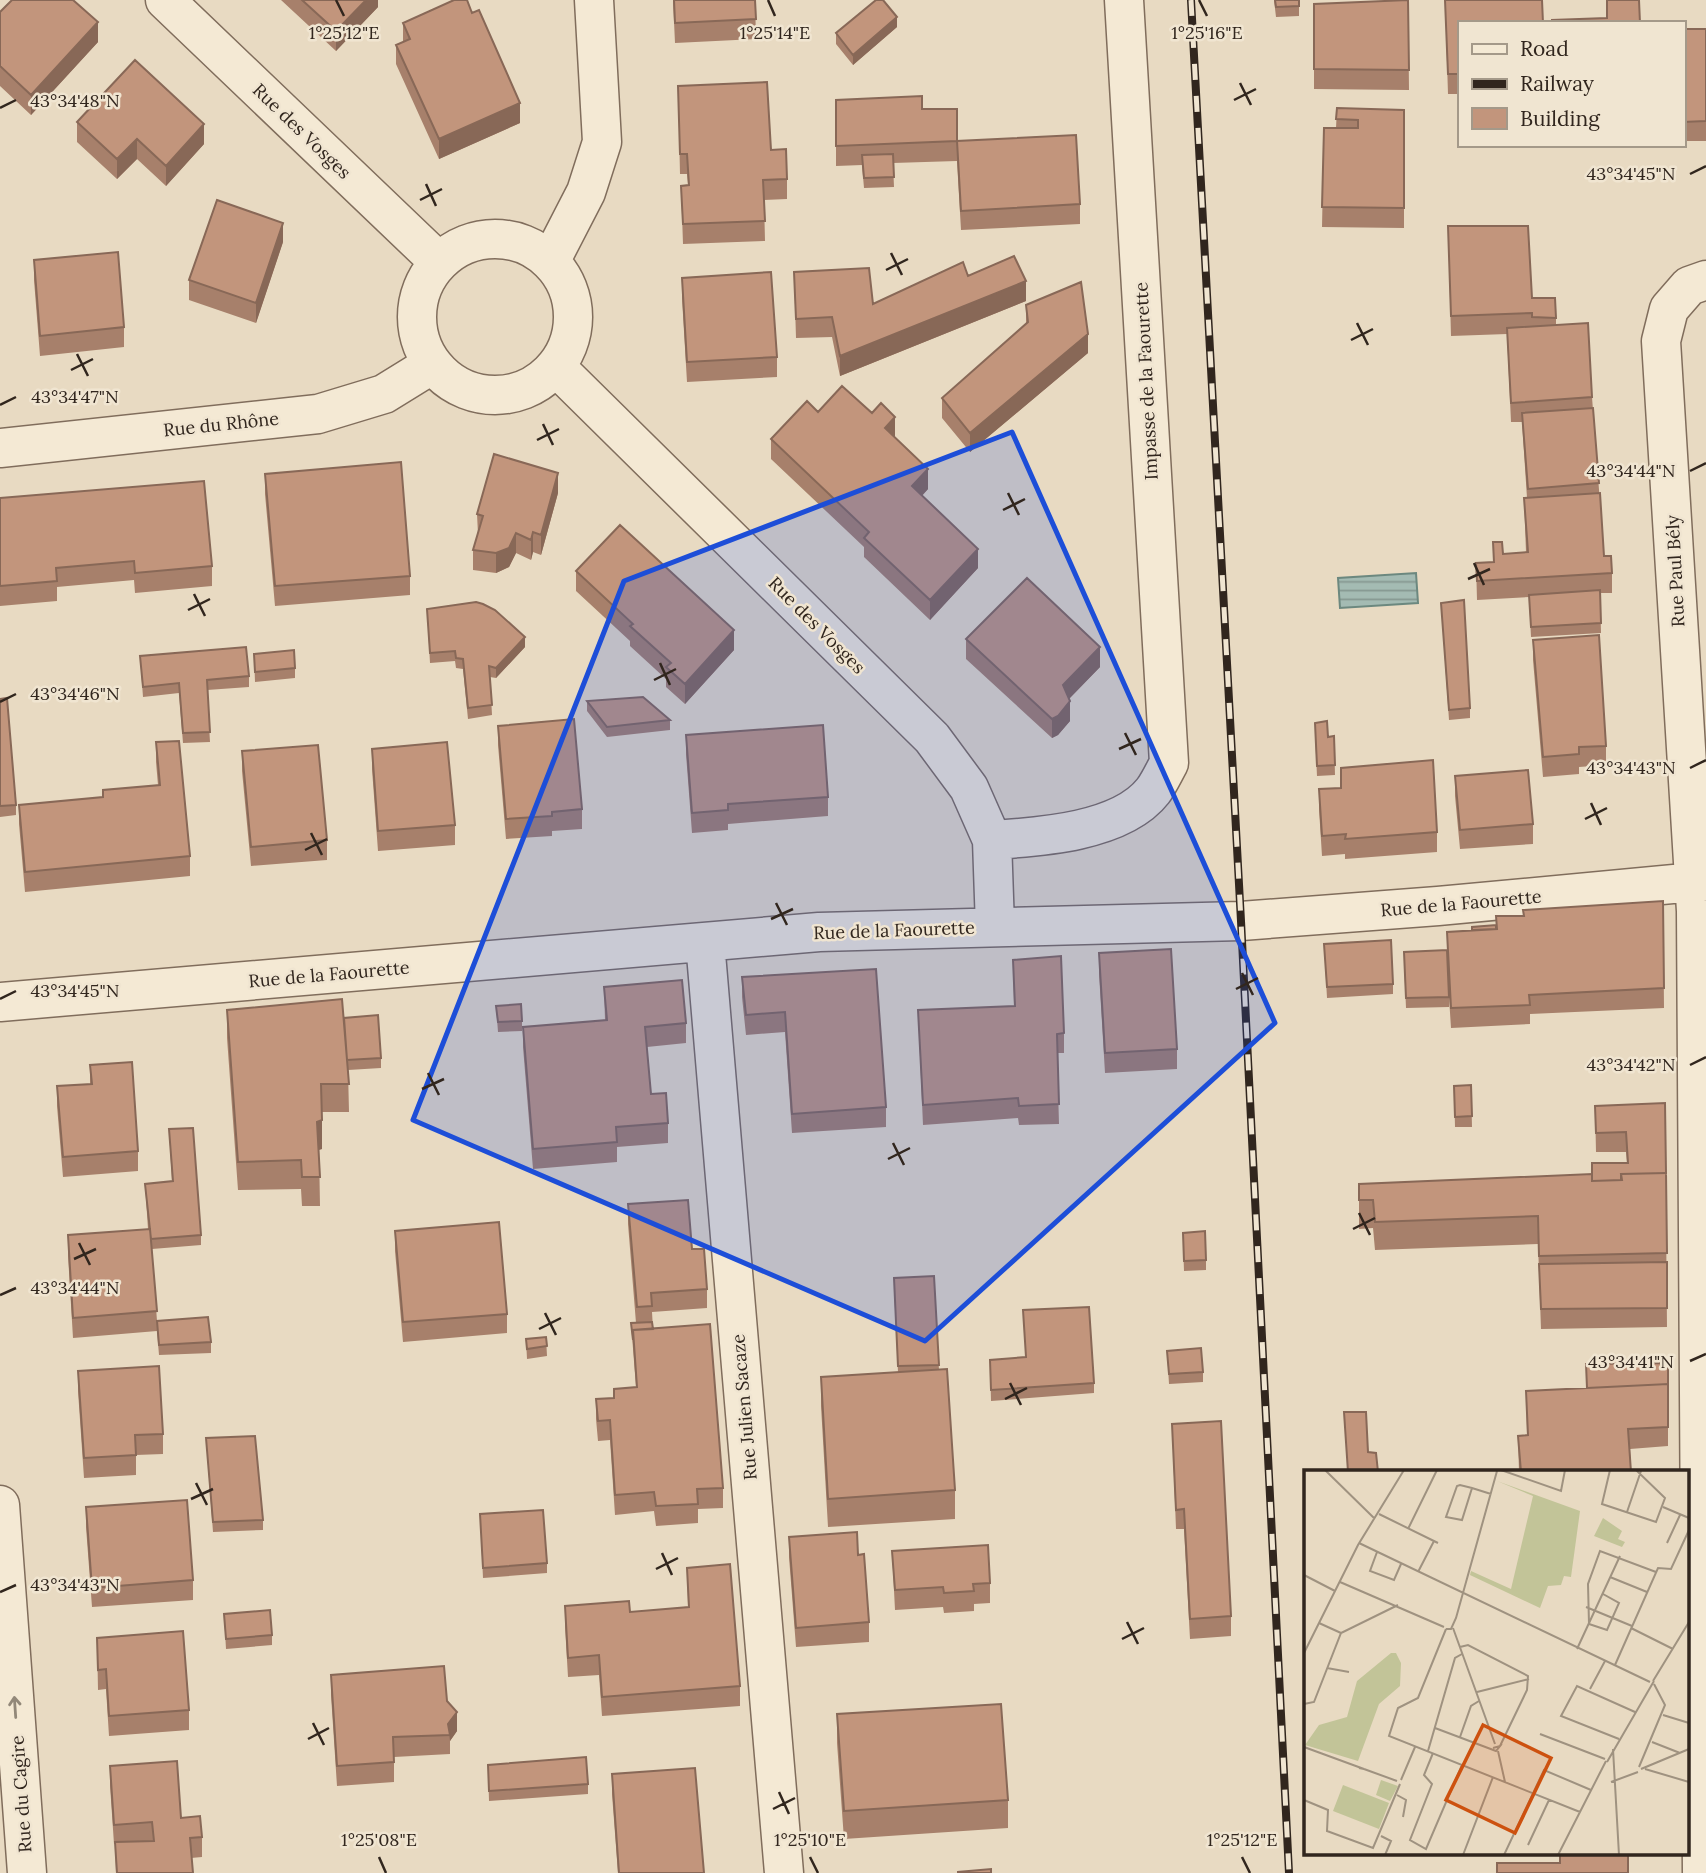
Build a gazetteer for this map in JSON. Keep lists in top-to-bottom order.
{
  "streets": {
    "street": [
      "Rue des Vosges",
      "Impasse de la Faourette",
      "Rue du Rhône",
      "Rue Paul Bély",
      "Rue de la Faourette",
      "Rue Julien Sacaze",
      "Rue du Cagire"
    ]
  },
  "crossings": [
    ["Rue des Vosges", "Impasse de la Faourette"],
    ["Rue des Vosges", "Rue du Rhône"],
    ["Rue des Vosges", "Rue de la Faourette"],
    ["Rue Paul Bély", "Rue de la Faourette"],
    ["Rue de la Faourette", "Rue Julien Sacaze"]
  ],
  "one_way": ["Rue du Cagire"],
  "legend": ["Road", "Railway", "Building"],
  "coordinates": [
    "1°25'16\"E",
    "1°25'12\"E",
    "1°25'14\"E",
    "43°34'48\"N",
    "43°34'45\"N",
    "43°34'47\"N",
    "43°34'44\"N",
    "43°34'46\"N",
    "43°34'43\"N",
    "43°34'42\"N",
    "43°34'41\"N",
    "1°25'08\"E",
    "1°25'10\"E"
  ]
}
